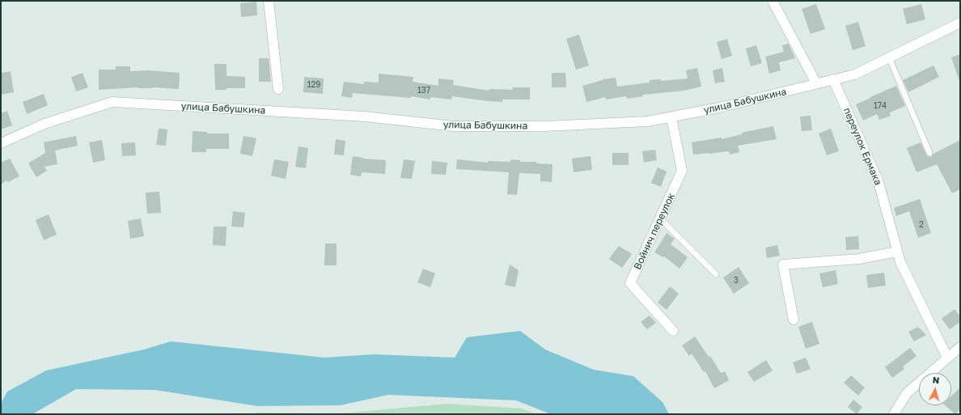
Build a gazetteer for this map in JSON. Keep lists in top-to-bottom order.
{
  "streets": {
    "street": ["улица Бабушкина", "переулок Ермака", "Войнич переулок"]
  },
  "crossings": [
    ["улица Бабушкина", "переулок Ермака"],
    ["улица Бабушкина", "Войнич переулок"]
  ],
  "house_numbers": [
    "129",
    "137",
    "174",
    "2",
    "3"
  ],
  "north": "top"
}
